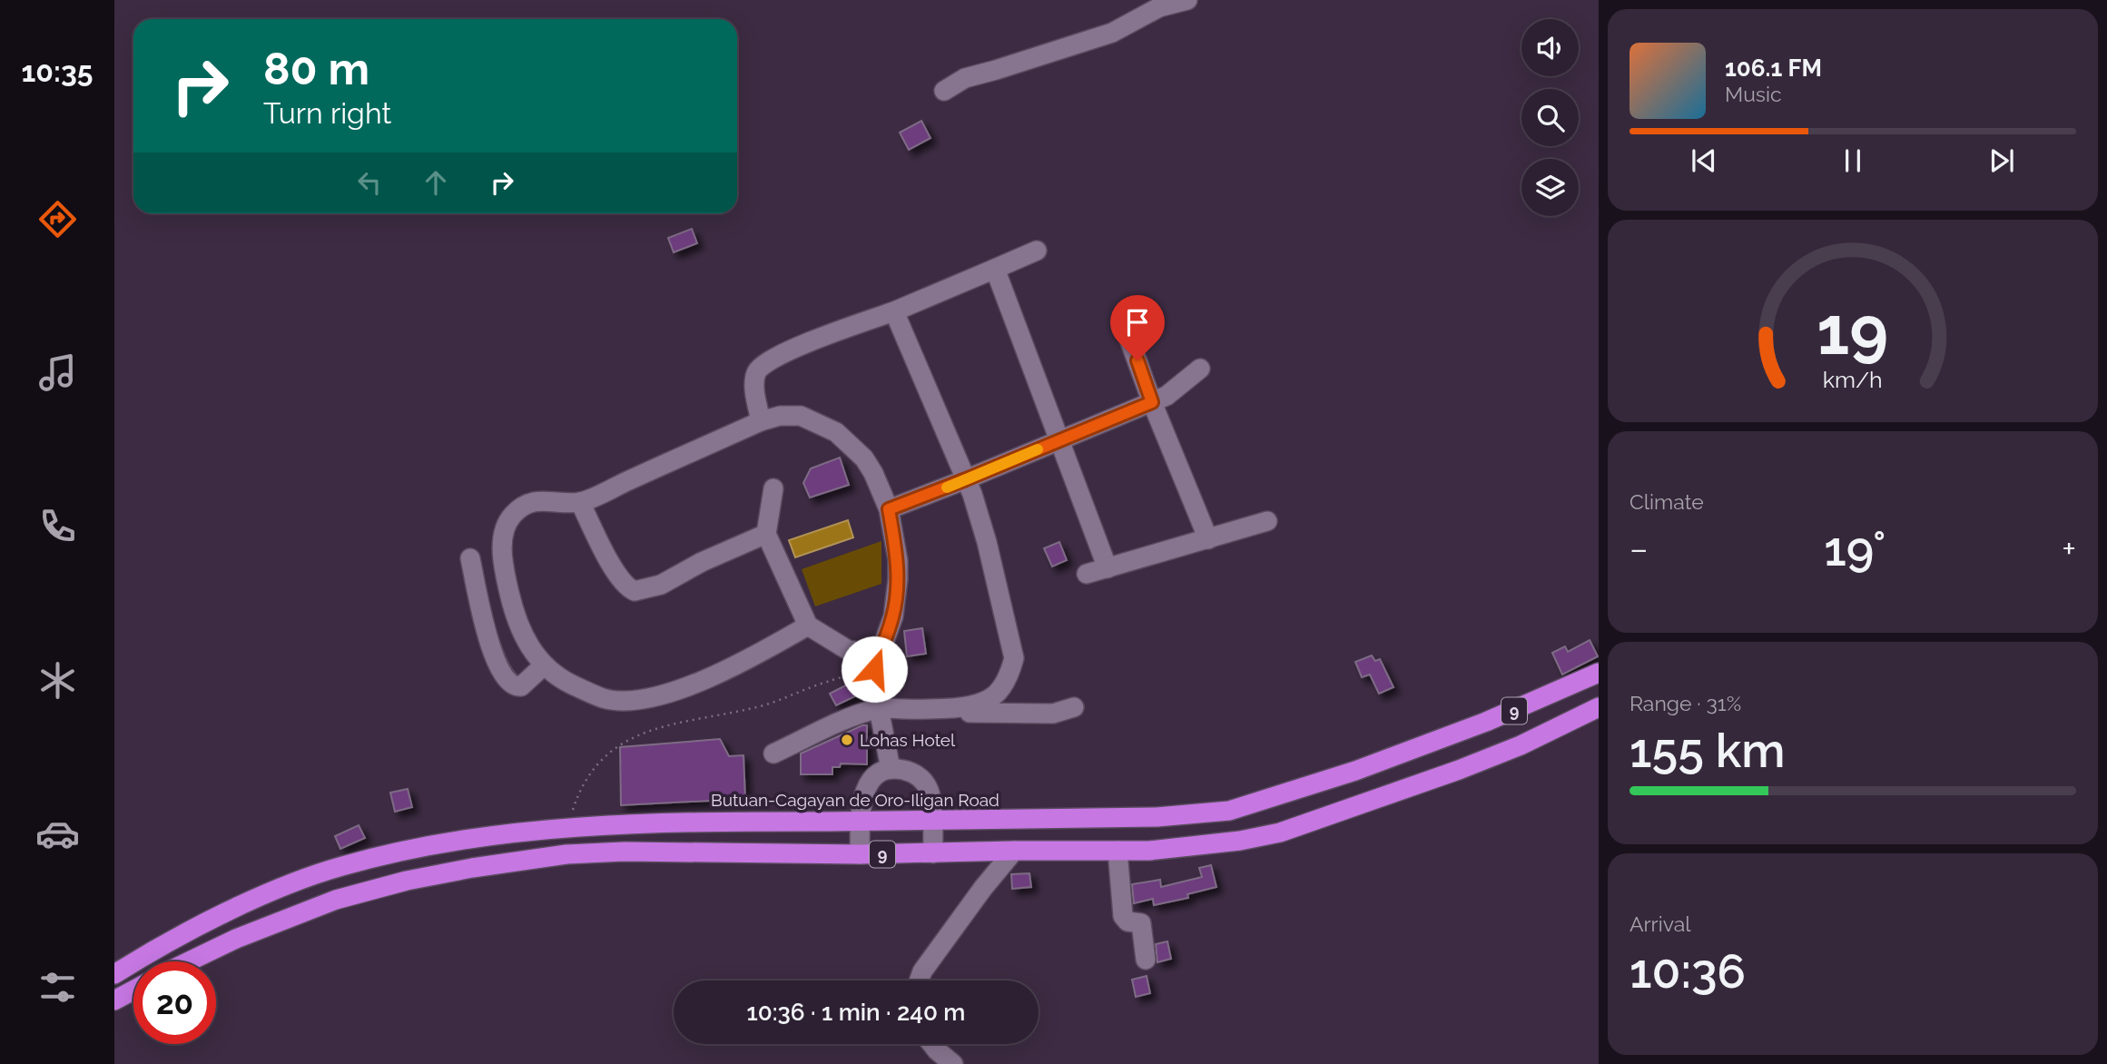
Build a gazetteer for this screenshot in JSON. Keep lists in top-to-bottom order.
{
  "streets": {
    "highway": ["9", "Butuan-Cagayan de Oro-Iligan Road"]
  },
  "places": ["Lohas Hotel"],
  "page": {
    "tabs": "10:35",
    "turn": ["80 m", "Turn right"],
    "song": ["106.1 FM", "Music"],
    "tile": [
      "Climate",
      ["Range · 31%", "155 km"],
      ["Arrival", "10:36"]
    ],
    "heat": ["−", "19°", "+"],
    "limit": "20",
    "trip": "10:36 · 1 min · 240 m",
    "gauge": ["19", "km/h"]
  }
}
